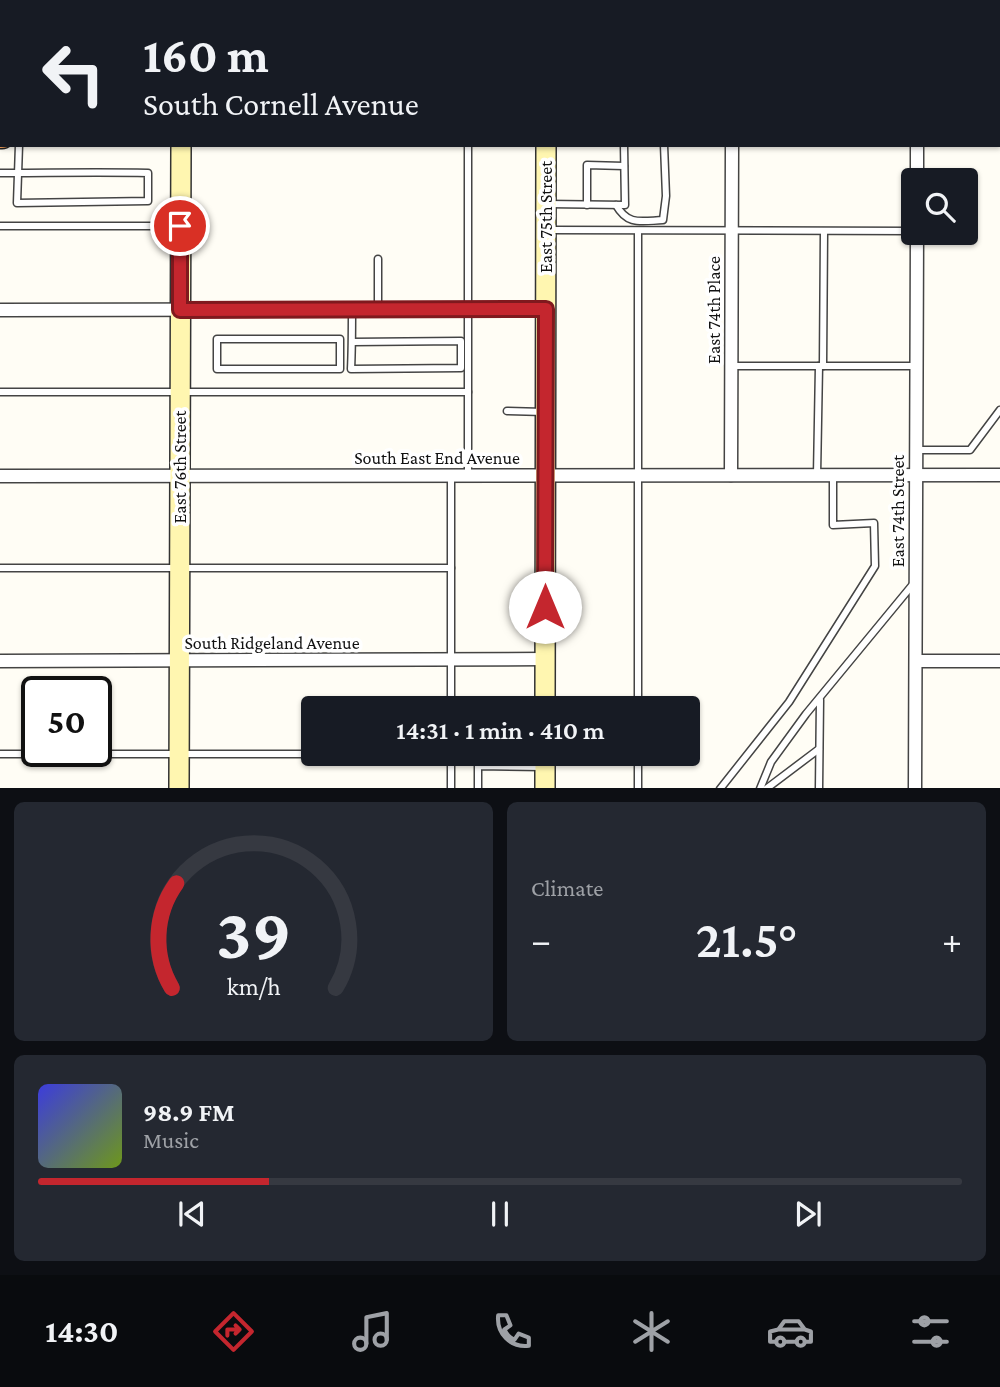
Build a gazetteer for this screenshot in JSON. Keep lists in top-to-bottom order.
{
  "streets": {
    "street": [
      "East 75th Street",
      "East 74th Place",
      "South East End Avenue",
      "East 76th Street",
      "East 74th Street",
      "South Ridgeland Avenue"
    ]
  },
  "crossings": [
    ["East 75th Street", "South East End Avenue"],
    ["East 75th Street", "South Ridgeland Avenue"],
    ["East 74th Place", "South East End Avenue"],
    ["South East End Avenue", "East 76th Street"],
    ["South East End Avenue", "East 74th Street"],
    ["East 76th Street", "South Ridgeland Avenue"]
  ],
  "page": {
    "turn": ["160 m", "South Cornell Avenue"],
    "limit": "50",
    "trip": "14:31 · 1 min · 410 m",
    "tile": "Climate",
    "heat": ["−", "21.5°", "+"],
    "song": ["98.9 FM", "Music"],
    "tabs": "14:30",
    "gauge": ["39", "km/h"]
  }
}
